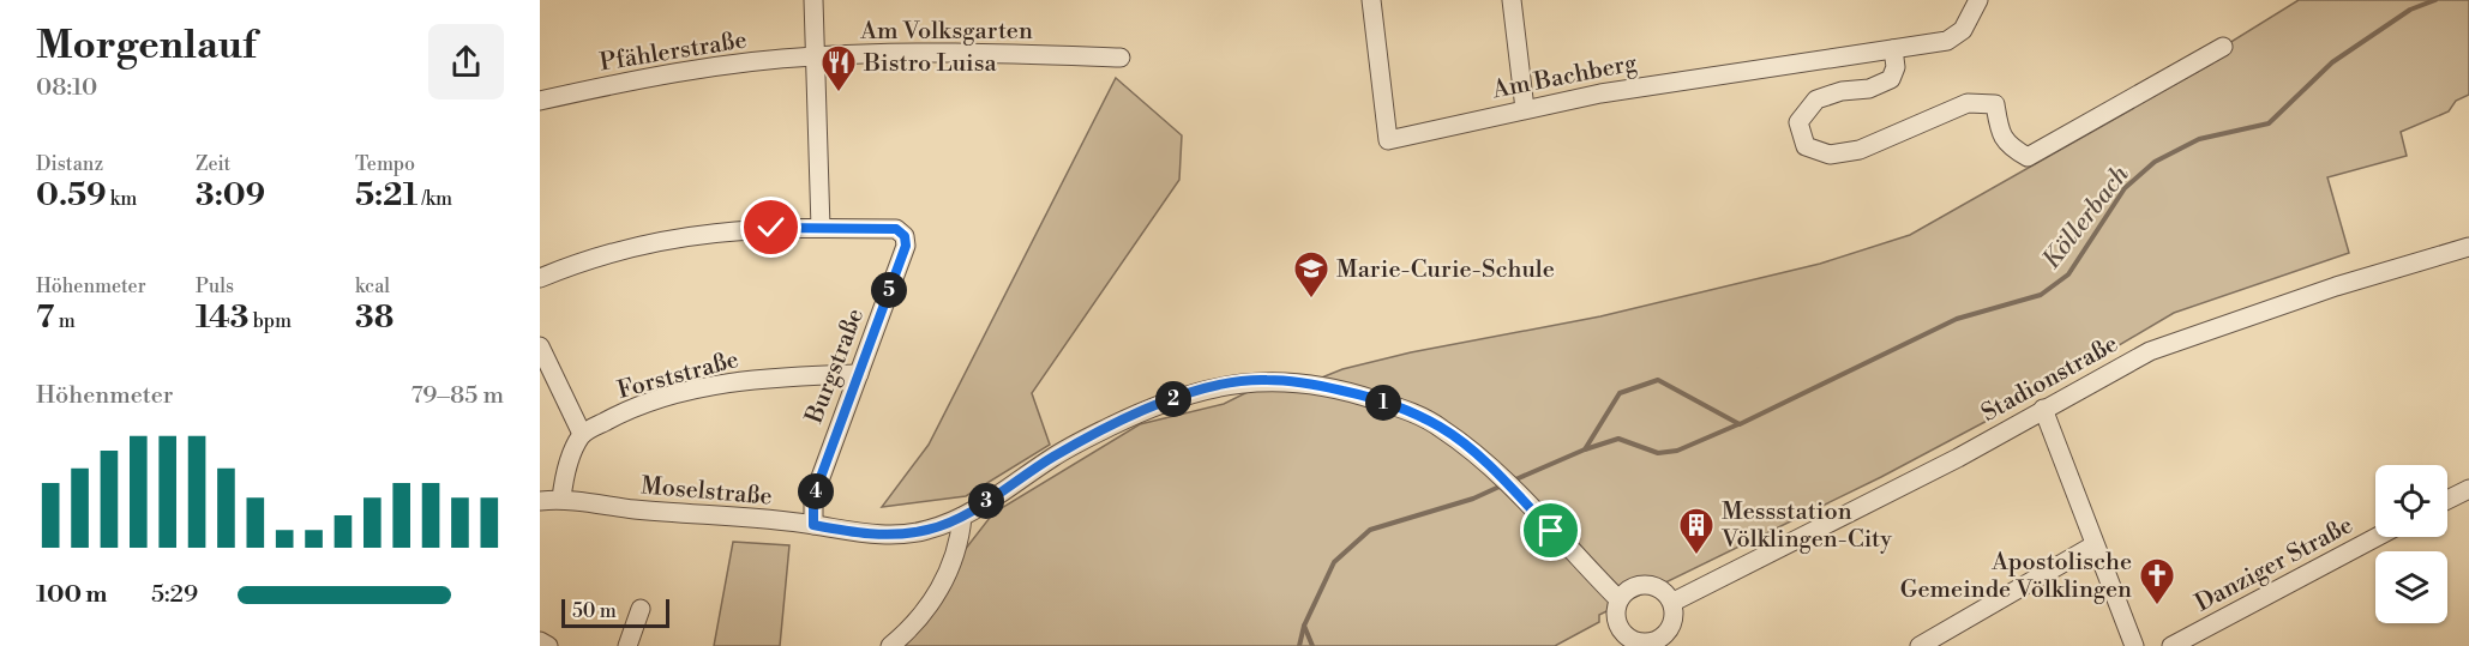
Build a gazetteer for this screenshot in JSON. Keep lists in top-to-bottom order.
{
  "streets": {
    "street": [
      "Am Volksgarten",
      "Pfählerstraße",
      "Am Bachberg",
      "Burgstraße",
      "Forststraße",
      "Stadionstraße",
      "Moselstraße",
      "Danziger Straße"
    ]
  },
  "crossings": [
    ["Am Volksgarten", "Pfählerstraße"],
    ["Burgstraße", "Forststraße"],
    ["Burgstraße", "Moselstraße"],
    ["Stadionstraße", "Moselstraße"]
  ],
  "water": ["Köllerbach"],
  "places": {
    "restaurant": ["Bistro Luisa"],
    "school or university": ["Marie-Curie-Schule"],
    "building": ["Messstation Völklingen-City"],
    "church": ["Apostolische Gemeinde Völklingen"]
  },
  "scale_bar": "50 m",
  "page": {
    "heading": ["Morgenlauf", "08:10"],
    "stats": [
      ["Distanz", "0.59 km"],
      ["Zeit", "3:09"],
      ["Tempo", "5:21 /km"],
      ["Höhenmeter", "7 m"],
      ["Puls", "143 bpm"],
      ["kcal", "38"]
    ],
    "pins": [
      "5",
      "2",
      "1",
      "4",
      "3"
    ],
    "chart": ["Höhenmeter", "79–85 m"],
    "list": [
      {
        "name": "100 m",
        "note": "5:29"
      }
    ],
    "scale": "50 m"
  }
}
